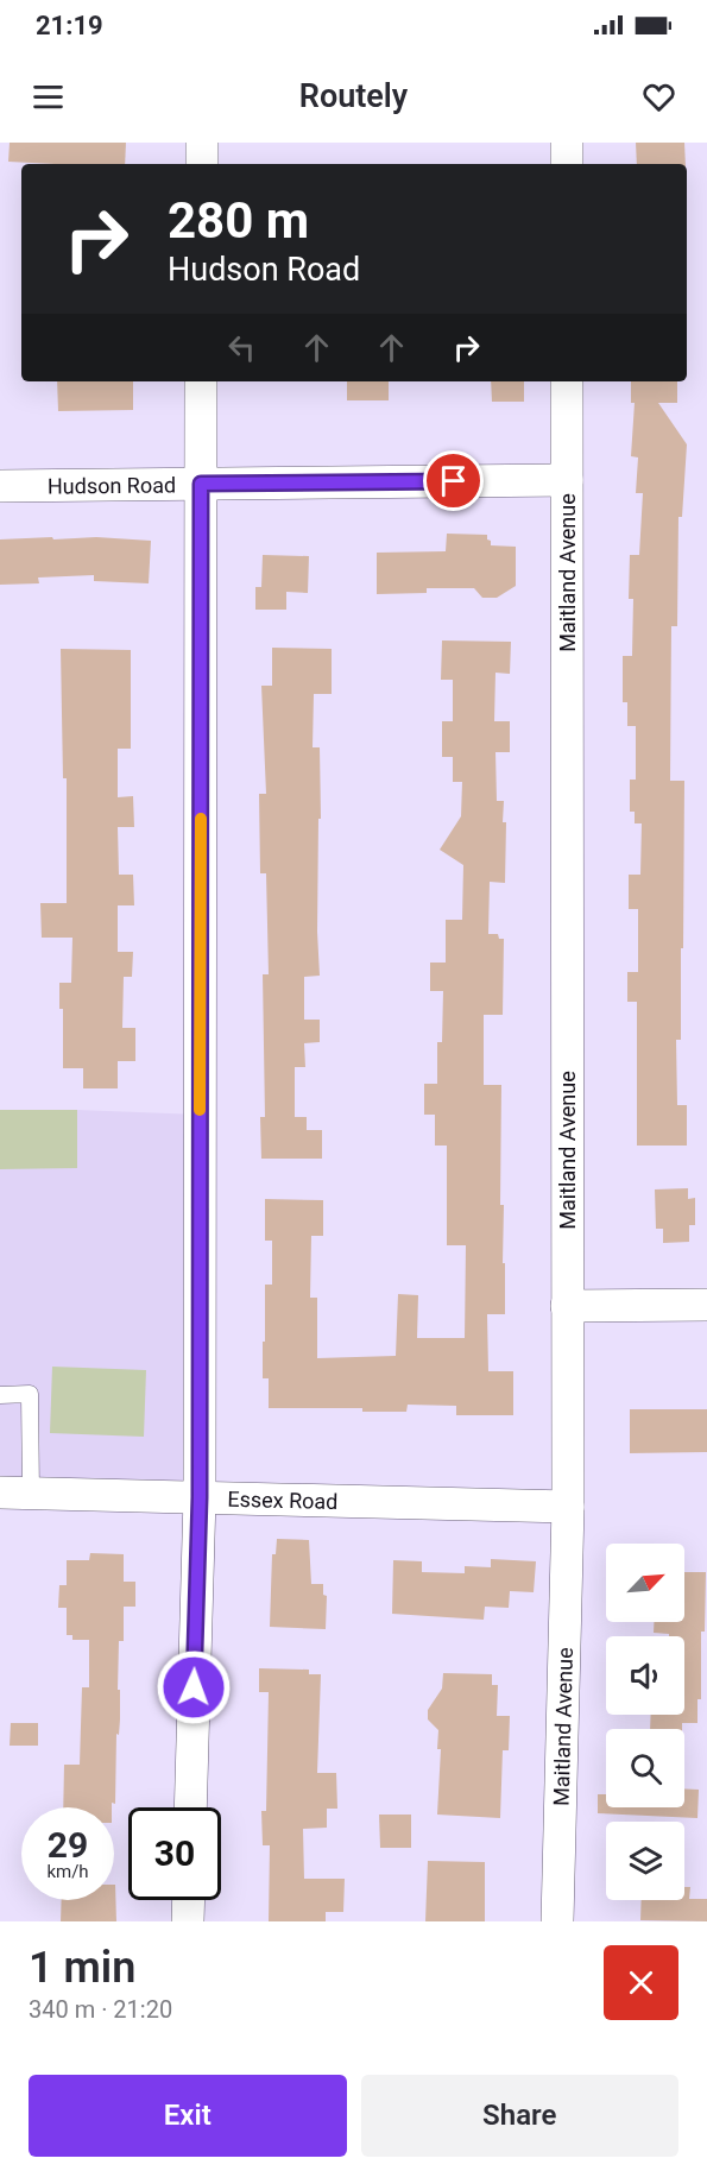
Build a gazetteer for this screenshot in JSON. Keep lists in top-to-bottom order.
{
  "streets": {
    "street": ["Hudson Road", "Maitland Avenue", "Essex Road"]
  },
  "crossings": [
    ["Hudson Road", "Maitland Avenue"],
    ["Maitland Avenue", "Essex Road"]
  ],
  "north": "top right",
  "page": {
    "status": "21:19",
    "header": "Routely",
    "turn": ["280 m", "Hudson Road"],
    "speed": "29 km/h",
    "limit": "30",
    "heading": ["1 min", "340 m · 21:20"],
    "buttons": ["Exit", "Share"]
  }
}
